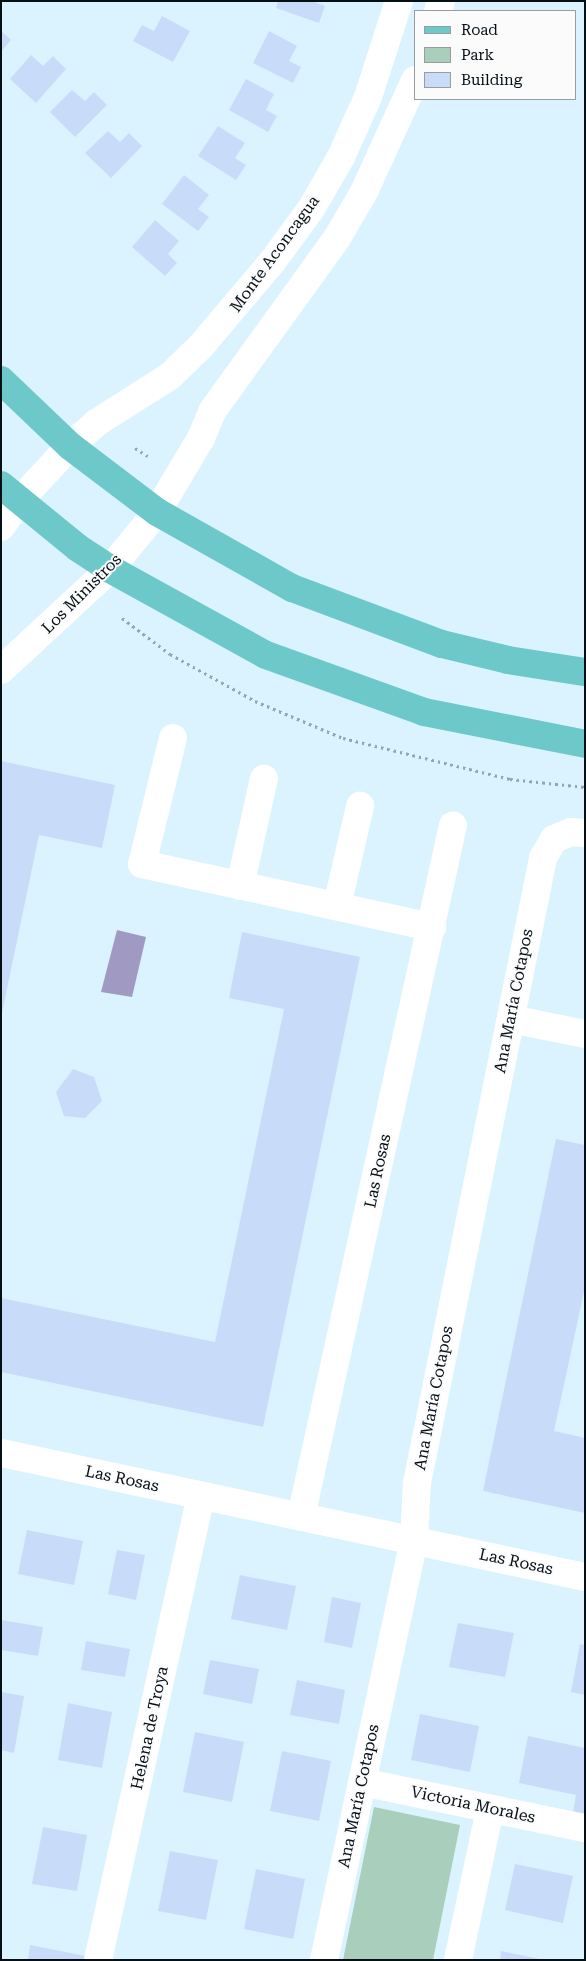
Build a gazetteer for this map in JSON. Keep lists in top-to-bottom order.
{
  "streets": {
    "street": [
      "Monte Aconcagua",
      "Los Ministros",
      "Ana María Cotapos",
      "Las Rosas",
      "Helena de Troya",
      "Victoria Morales"
    ]
  },
  "crossings": [
    ["Ana María Cotapos", "Las Rosas"],
    ["Ana María Cotapos", "Victoria Morales"],
    ["Las Rosas", "Helena de Troya"]
  ],
  "legend": ["Road", "Park", "Building"]
}
